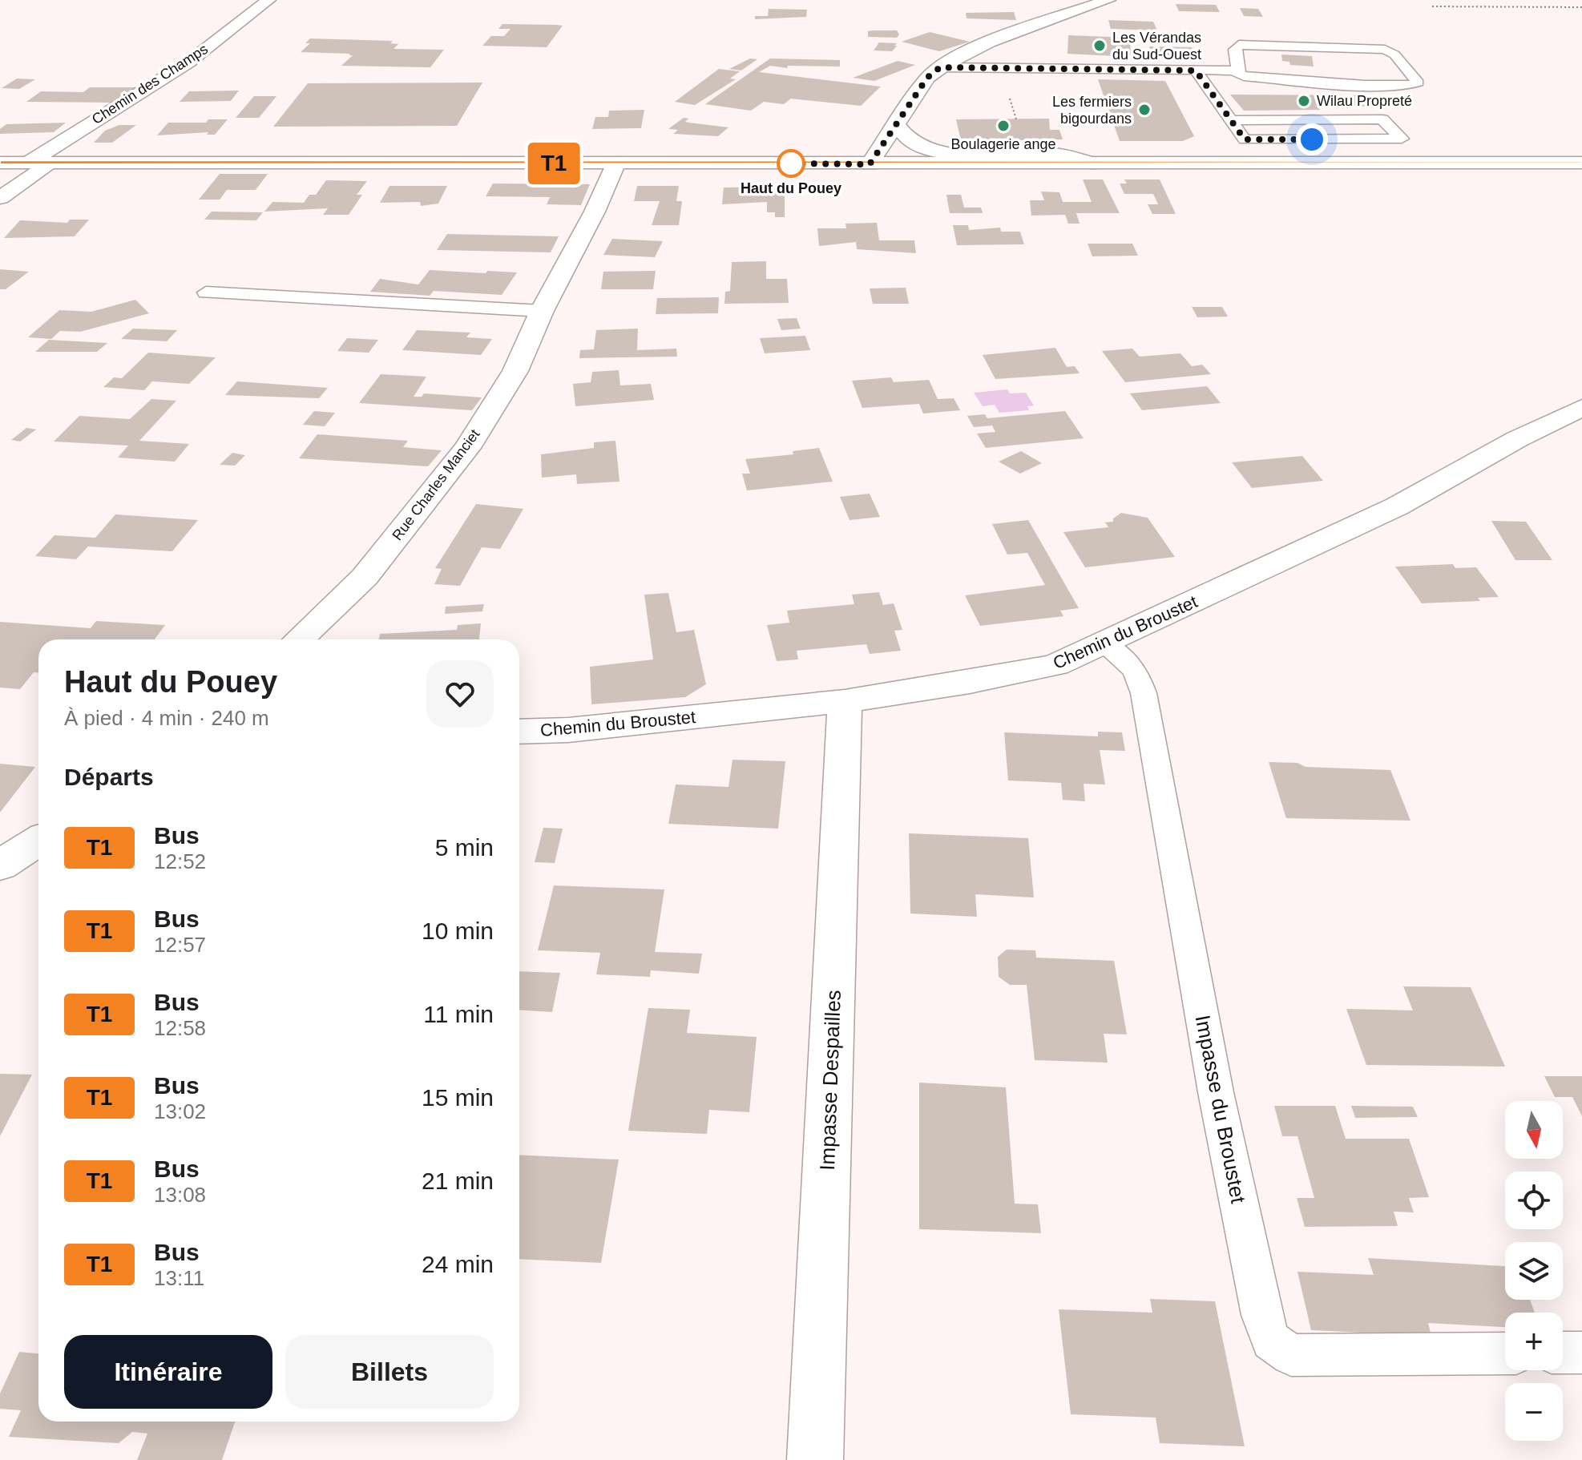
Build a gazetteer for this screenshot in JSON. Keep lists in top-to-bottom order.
{
  "streets": {
    "street": [
      "Chemin des Champs",
      "Rue Charles Manciet",
      "Chemin du Broustet",
      "Impasse Despailles"
    ],
    "lane": ["Impasse du Broustet"]
  },
  "crossings": [
    ["Chemin du Broustet", "Impasse Despailles"],
    ["Chemin du Broustet", "Impasse du Broustet"]
  ],
  "places": [
    "Les Vérandas du Sud-Ouest",
    "Wilau Propreté",
    "Les fermiers bigourdans",
    "Boulagerie ange",
    "Haut du Pouey"
  ],
  "lines": ["bus line T1"],
  "north": "bottom",
  "page": {
    "on_map": "T1",
    "heading": [
      ["Haut du Pouey", "À pied · 4 min · 240 m"],
      "Départs"
    ],
    "list": [
      {
        "mark": "T1",
        "name": "Bus",
        "note": "12:52",
        "value": "5 min"
      },
      {
        "mark": "T1",
        "name": "Bus",
        "note": "12:57",
        "value": "10 min"
      },
      {
        "mark": "T1",
        "name": "Bus",
        "note": "12:58",
        "value": "11 min"
      },
      {
        "mark": "T1",
        "name": "Bus",
        "note": "13:02",
        "value": "15 min"
      },
      {
        "mark": "T1",
        "name": "Bus",
        "note": "13:08",
        "value": "21 min"
      },
      {
        "mark": "T1",
        "name": "Bus",
        "note": "13:11",
        "value": "24 min"
      }
    ],
    "map_buttons": ["+", "−"],
    "buttons": ["Itinéraire", "Billets"]
  }
}
